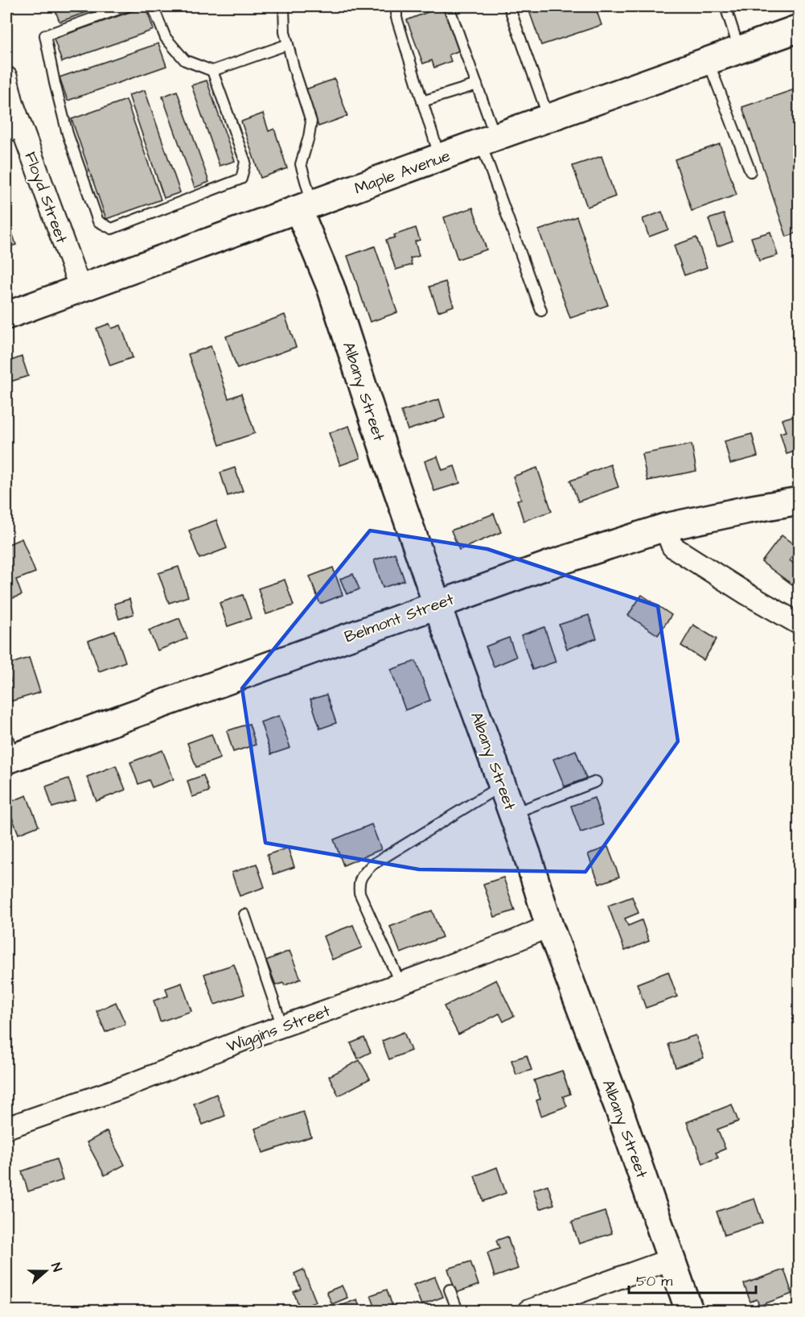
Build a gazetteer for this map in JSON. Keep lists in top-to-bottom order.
{
  "streets": {
    "street": [
      "Maple Avenue",
      "Floyd Street",
      "Albany Street",
      "Belmont Street",
      "Wiggins Street"
    ]
  },
  "crossings": [
    ["Maple Avenue", "Floyd Street"],
    ["Maple Avenue", "Albany Street"],
    ["Albany Street", "Belmont Street"],
    ["Albany Street", "Wiggins Street"]
  ],
  "scale_bar": "50 m",
  "north": "right"
}
